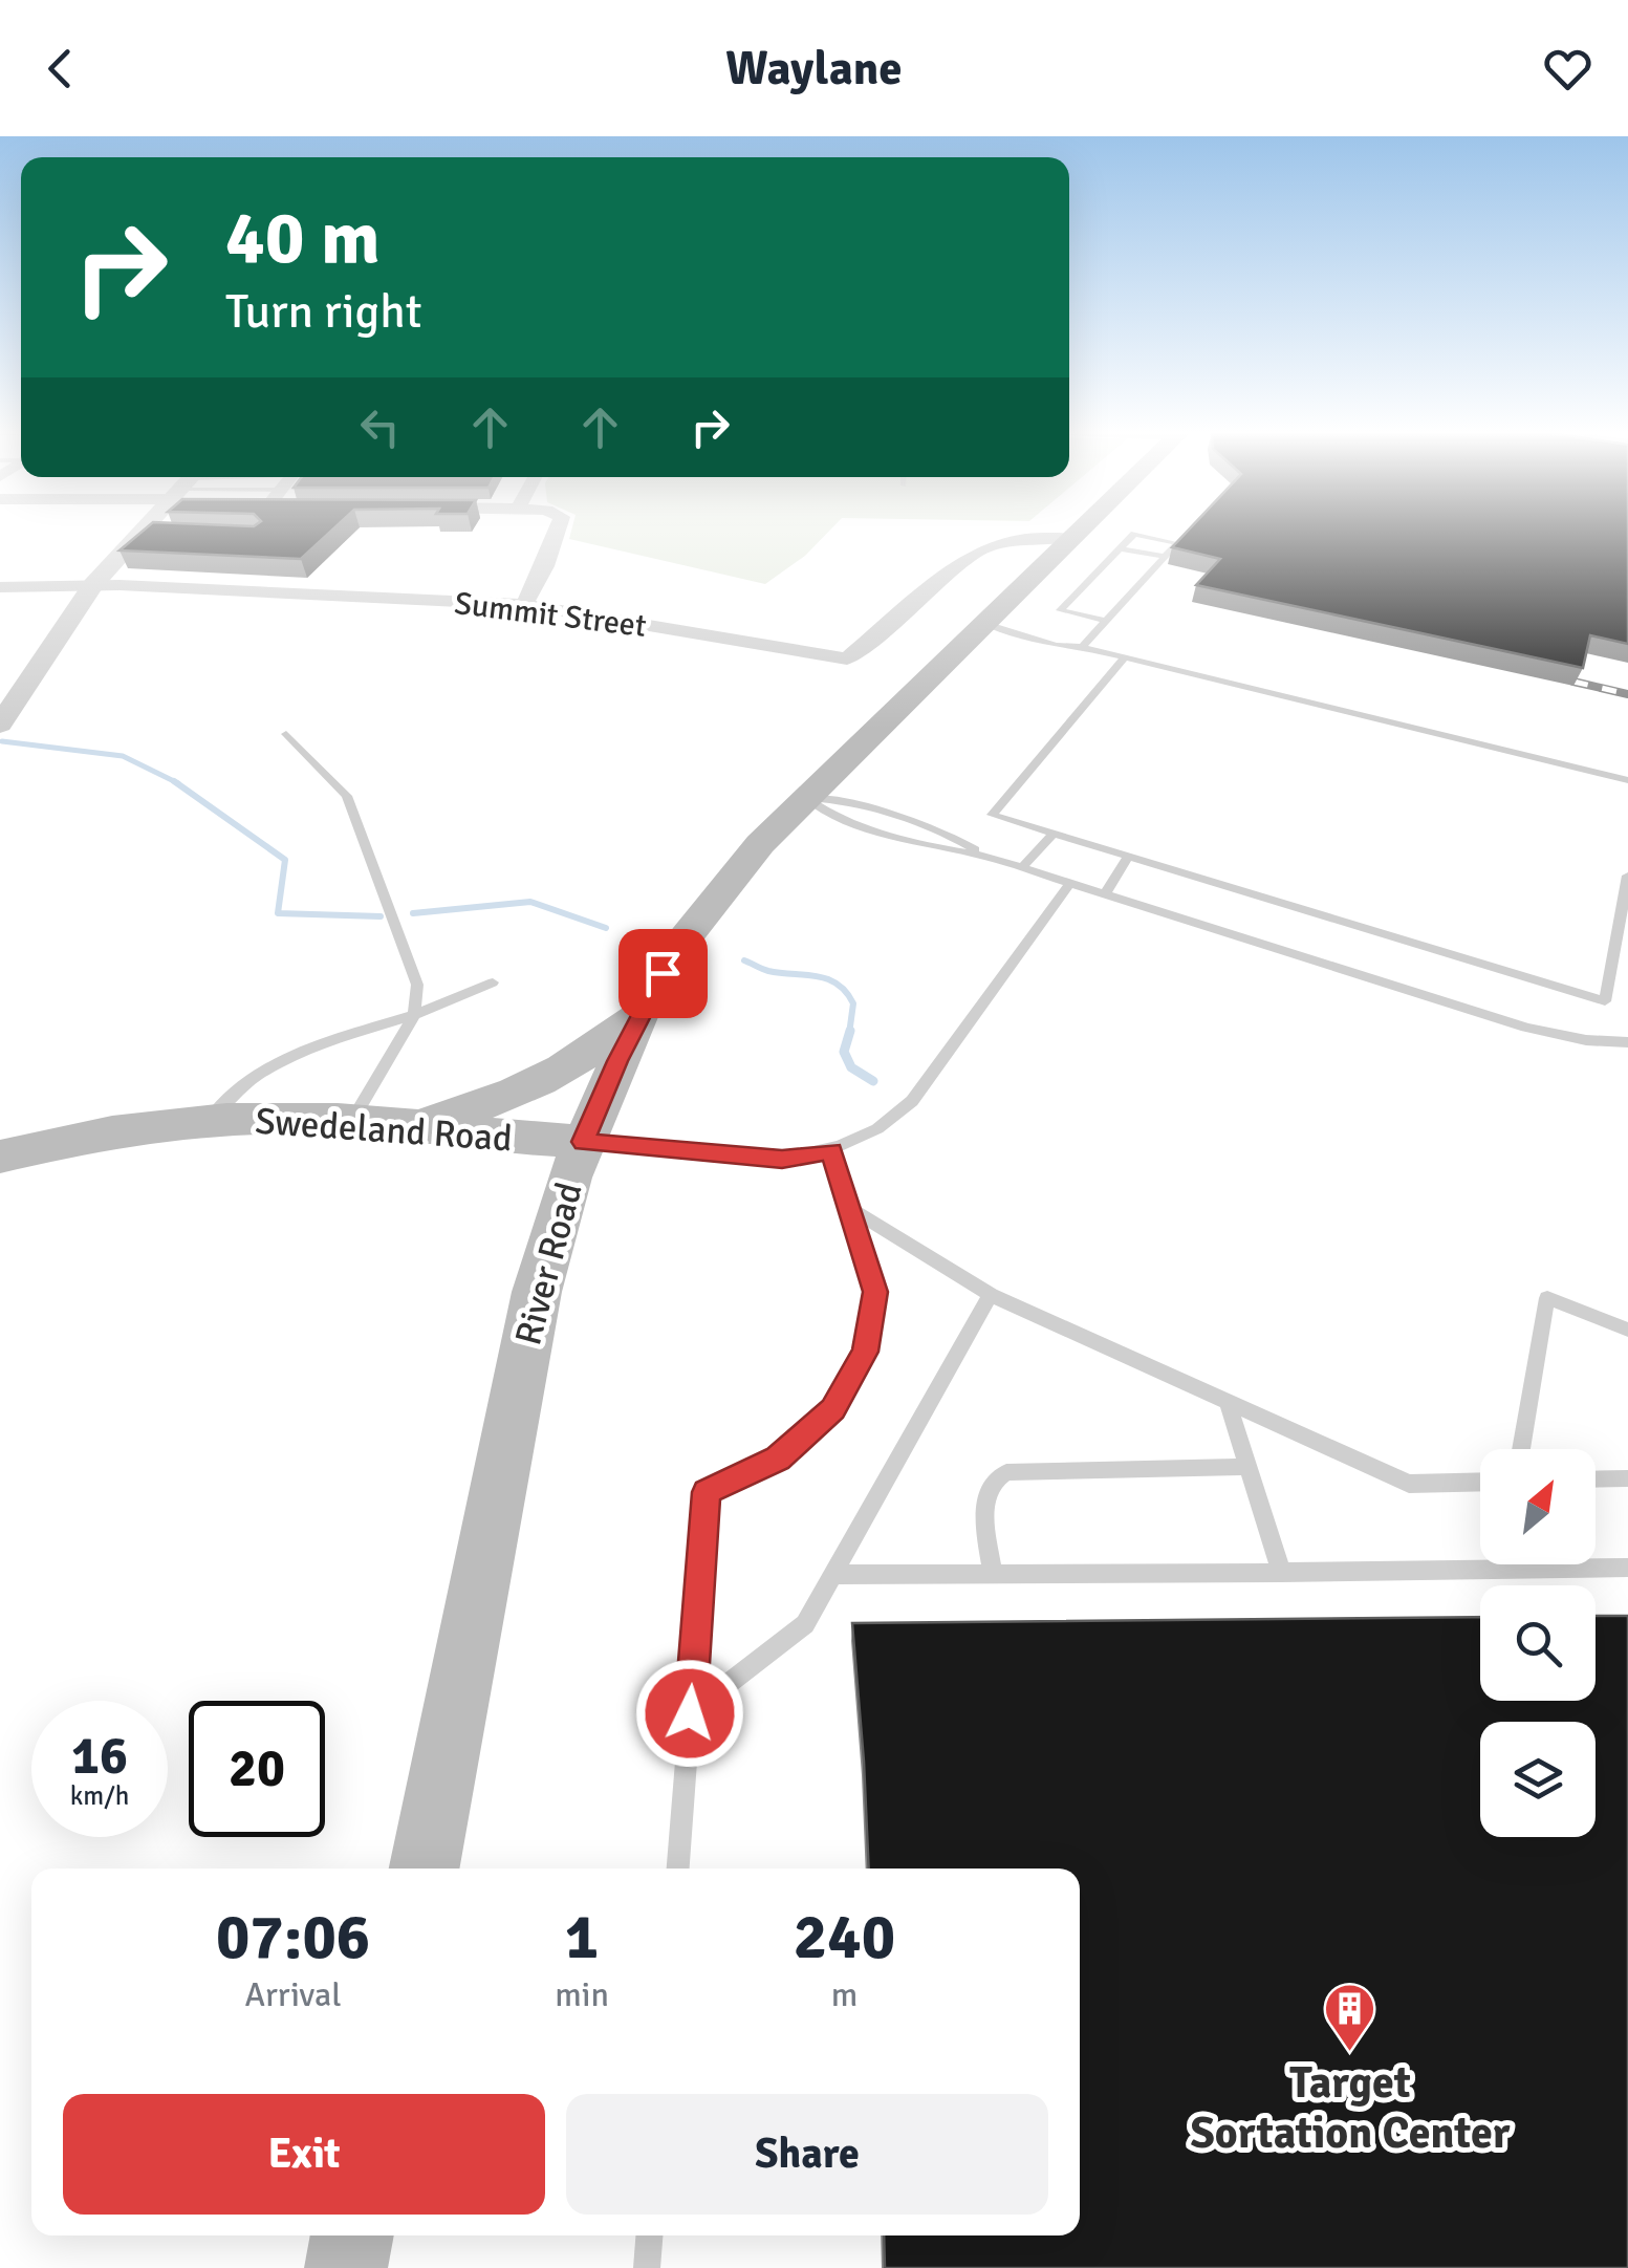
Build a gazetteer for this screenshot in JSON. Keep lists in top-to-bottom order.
{
  "streets": {
    "main road": ["Swedeland Road", "River Road"],
    "street": ["Summit Street"]
  },
  "crossings": [
    ["Summit Street", "River Road"],
    ["Swedeland Road", "River Road"]
  ],
  "places": {
    "building": ["Target Sortation Center"]
  },
  "north": "top right",
  "page": {
    "header": "Waylane",
    "turn": ["40 m", "Turn right"],
    "speed": "16 km/h",
    "limit": "20",
    "eta": [
      "07:06",
      "Arrival",
      "1",
      "min",
      "240",
      "m"
    ],
    "buttons": ["Exit", "Share"]
  }
}
